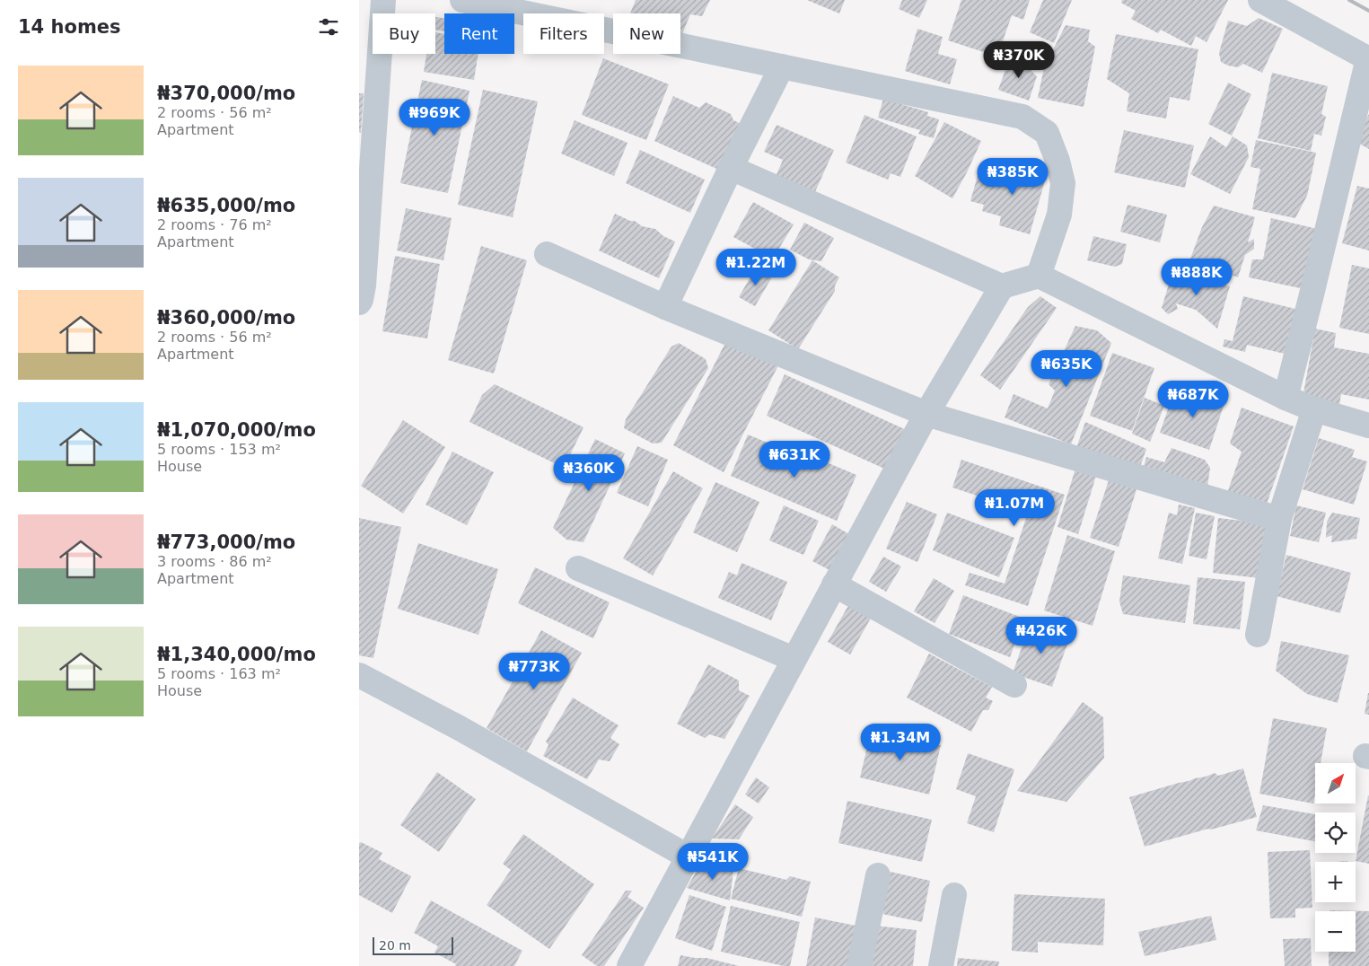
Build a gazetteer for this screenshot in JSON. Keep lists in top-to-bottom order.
{
  "scale_bar": "20 m",
  "north": "top right",
  "page": {
    "heading": "14 homes",
    "chip": [
      "Buy",
      "Rent",
      "Filters",
      "New"
    ],
    "price": [
      "₦370K",
      "₦969K",
      "₦385K",
      "₦1.22M",
      "₦888K",
      "₦635K",
      "₦687K",
      "₦631K",
      "₦360K",
      "₦1.07M",
      "₦426K",
      "₦773K",
      "₦1.34M",
      "₦541K"
    ],
    "list": [
      {
        "name": "₦370,000/mo",
        "note": "2 rooms · 56 m² · Apartment"
      },
      {
        "name": "₦635,000/mo",
        "note": "2 rooms · 76 m² · Apartment"
      },
      {
        "name": "₦360,000/mo",
        "note": "2 rooms · 56 m² · Apartment"
      },
      {
        "name": "₦1,070,000/mo",
        "note": "5 rooms · 153 m² · House"
      },
      {
        "name": "₦773,000/mo",
        "note": "3 rooms · 86 m² · Apartment"
      },
      {
        "name": "₦1,340,000/mo",
        "note": "5 rooms · 163 m² · House"
      }
    ],
    "map_buttons": ["+", "−"],
    "scale": "20 m"
  }
}
